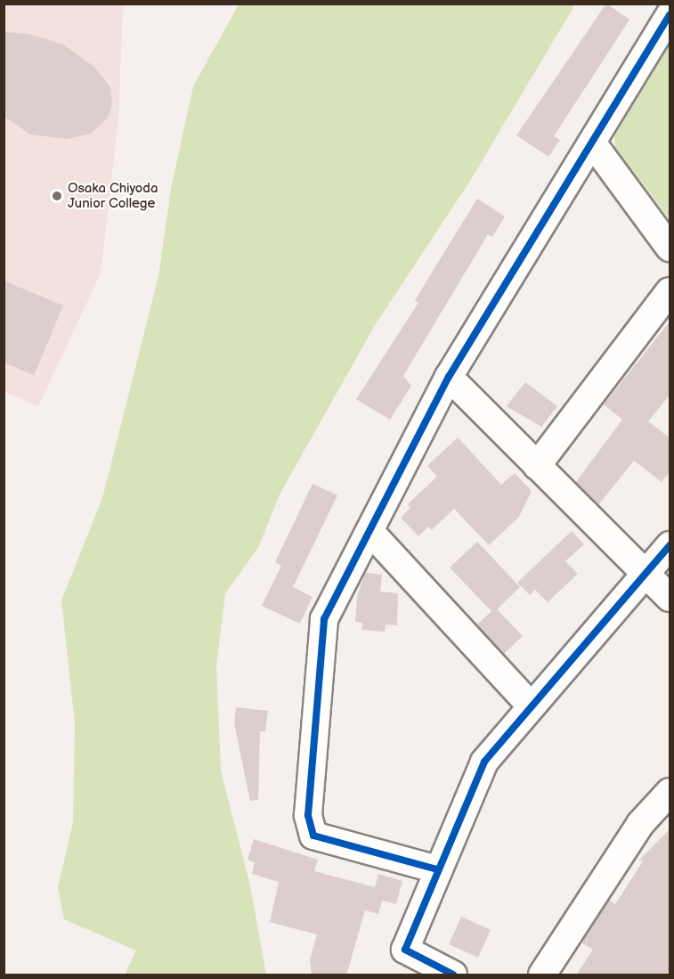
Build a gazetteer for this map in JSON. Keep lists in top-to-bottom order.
{
  "places": ["Osaka Chiyoda Junior College"]
}
